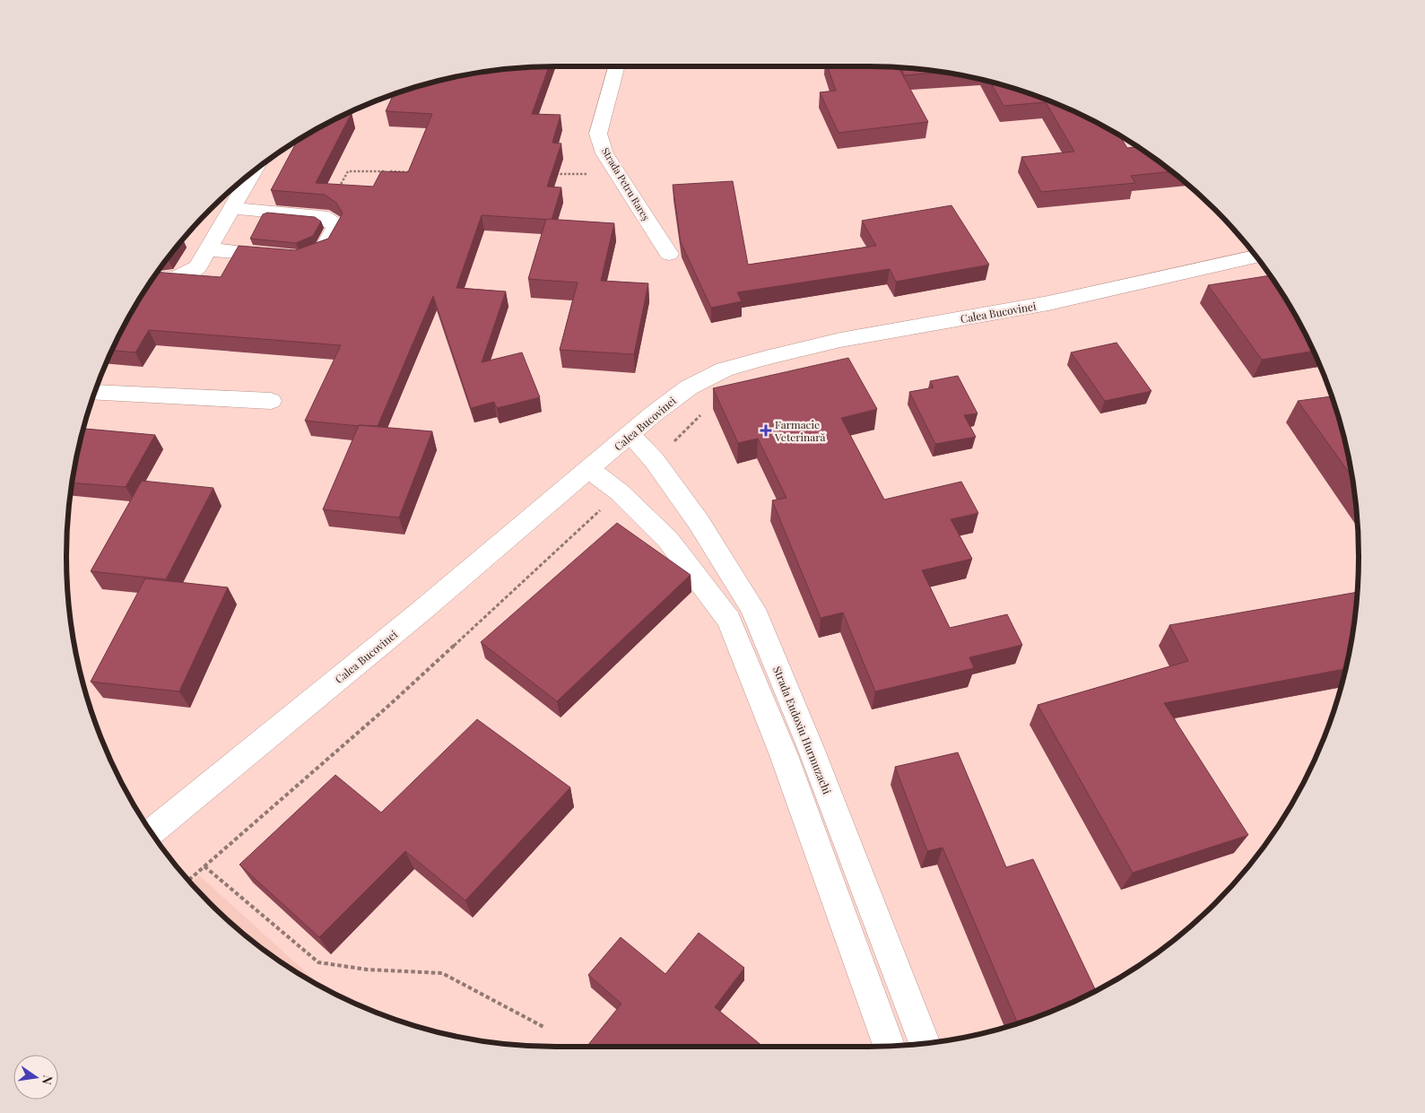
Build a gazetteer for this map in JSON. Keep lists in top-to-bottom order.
{
  "streets": {
    "street": ["Strada Petru Rareș", "Calea Bucovinei", "Strada Eudoxiu Hurmuzachi"]
  },
  "crossings": [
    ["Calea Bucovinei", "Strada Eudoxiu Hurmuzachi"]
  ],
  "places": {
    "health": ["Farmacie Veterinară"]
  },
  "north": "right"
}
